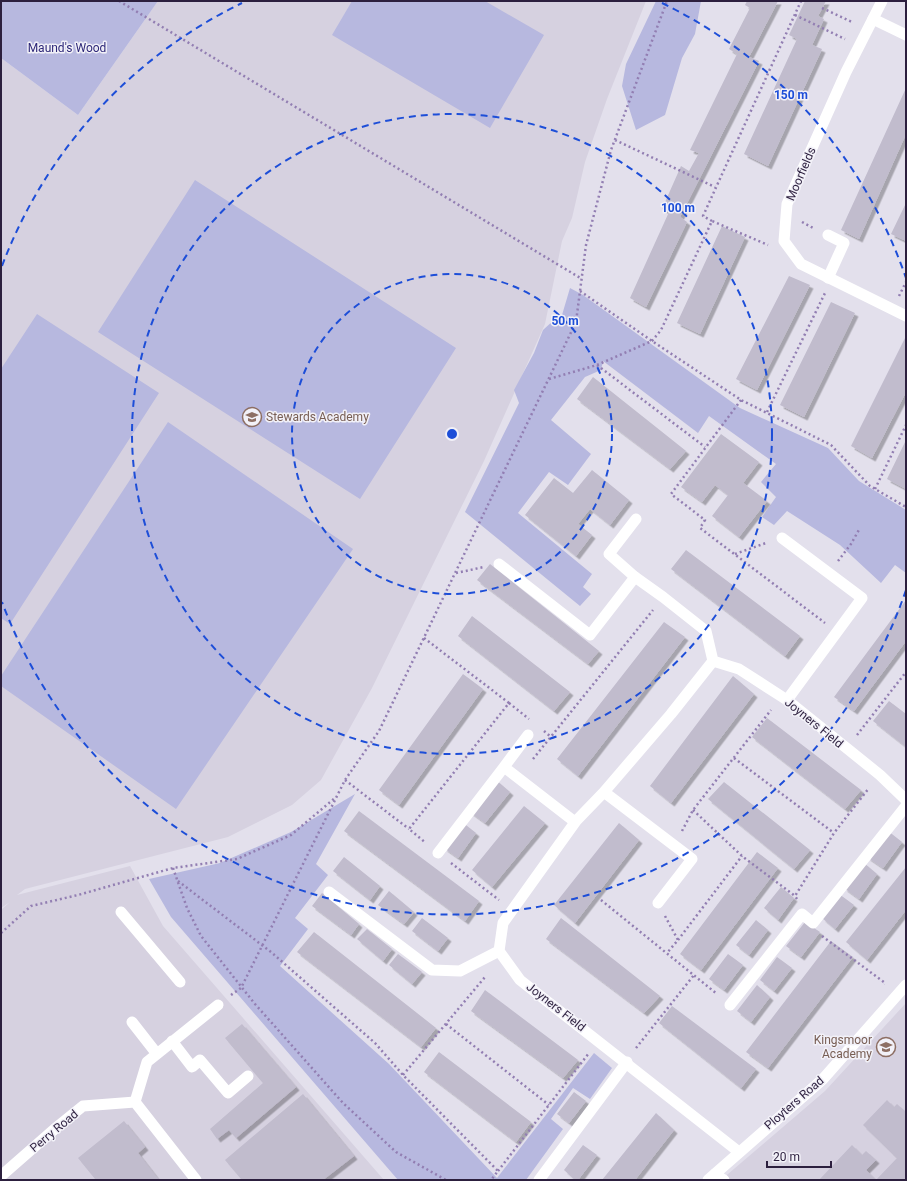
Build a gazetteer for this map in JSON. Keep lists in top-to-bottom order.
{
  "streets": {
    "street": [
      "Moorfields",
      "Joyners Field",
      "Ployters Road",
      "Perry Road"
    ]
  },
  "crossings": [
    ["Joyners Field", "Ployters Road"]
  ],
  "parks": ["Maund's Wood"],
  "places": {
    "school or university": ["Stewards Academy", "Kingsmoor Academy"]
  },
  "scale_bar": "20 m",
  "rings": ["150 m", "100 m", "50 m"]
}
